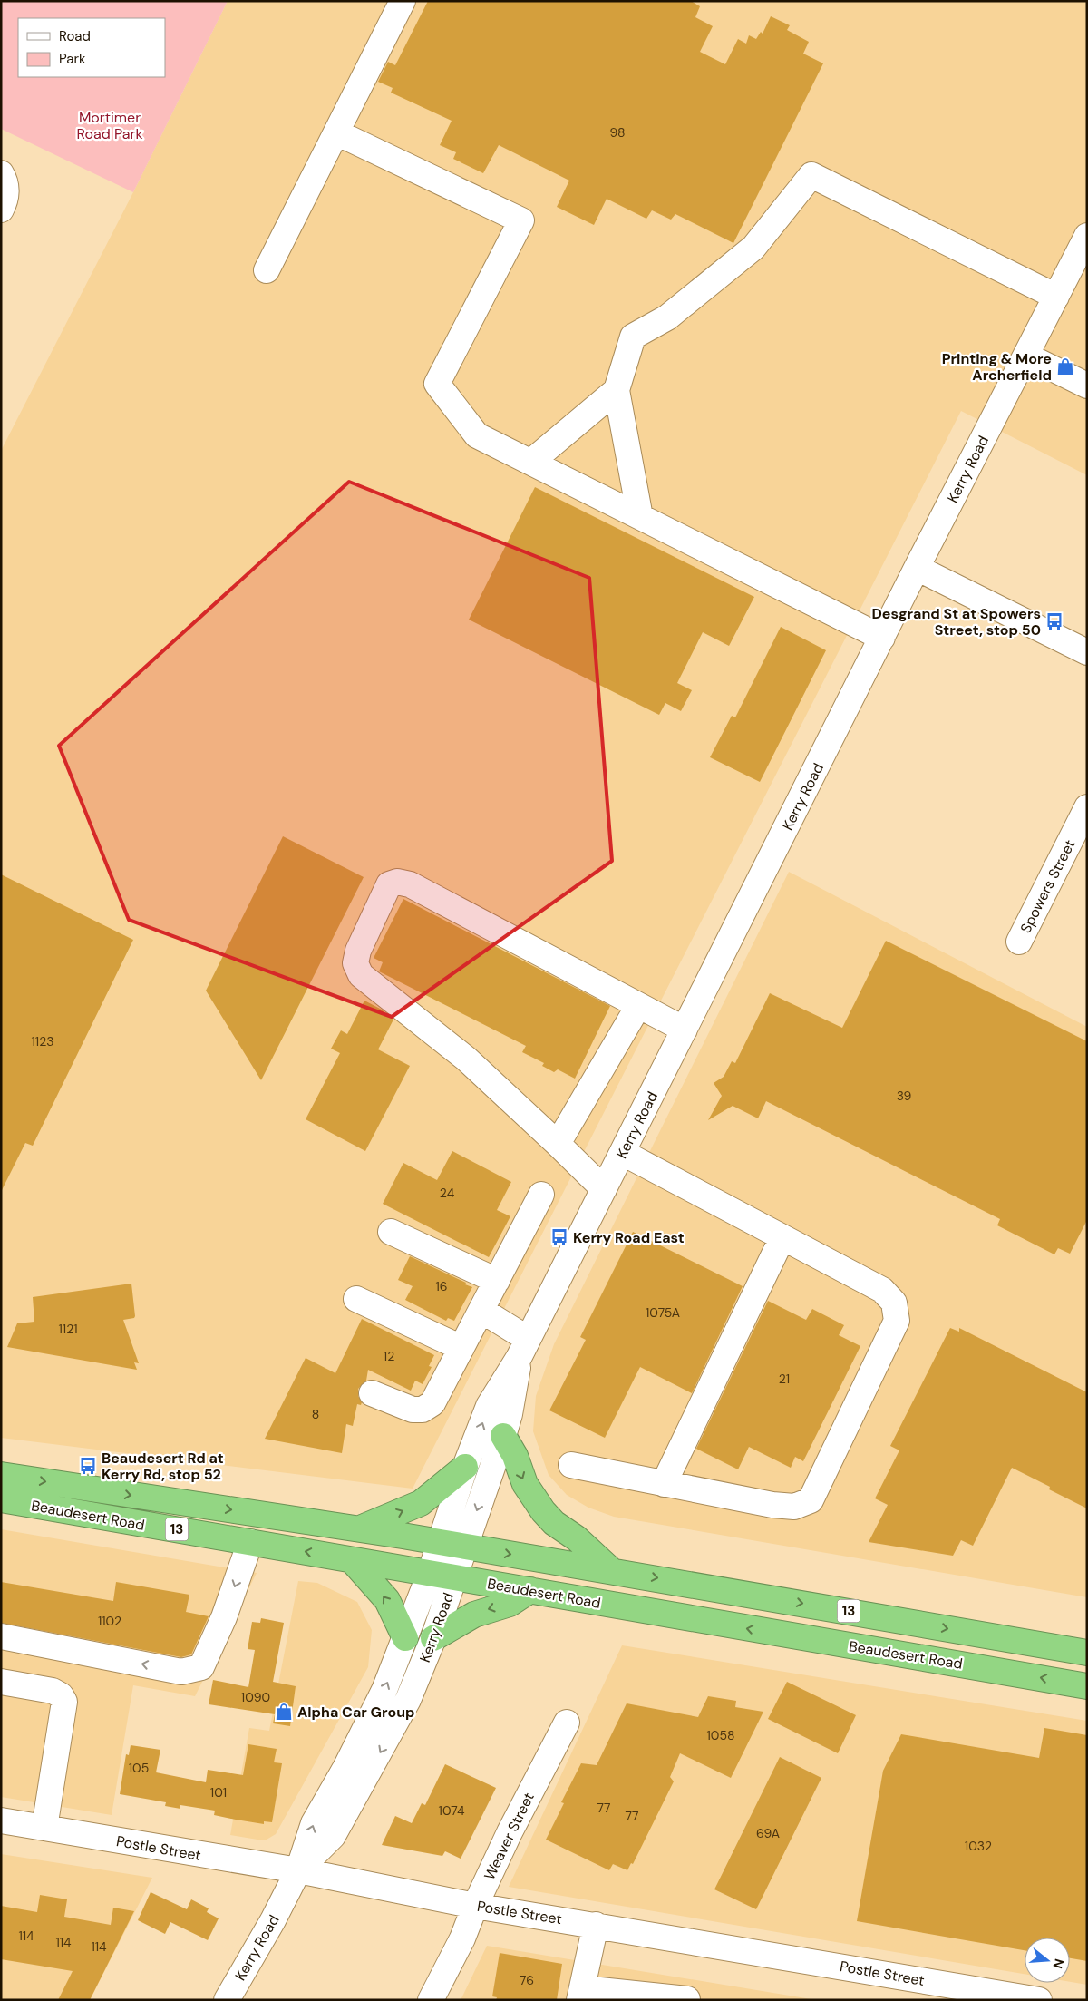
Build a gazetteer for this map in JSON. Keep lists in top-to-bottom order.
{
  "streets": {
    "highway": ["Beaudesert Road", "13"],
    "street": [
      "Kerry Road",
      "Spowers Street",
      "Weaver Street",
      "Postle Street"
    ]
  },
  "crossings": [
    ["Kerry Road", "Beaudesert Road"],
    ["Kerry Road", "Postle Street"],
    ["Weaver Street", "Postle Street"]
  ],
  "parks": ["Mortimer Road Park"],
  "places": {
    "shop": ["Printing & More Archerfield", "Alpha Car Group"],
    "bus stop": ["Desgrand St at Spowers Street, stop 50", "Kerry Road East", "Beaudesert Rd at Kerry Rd, stop 52"]
  },
  "house_numbers": [
    "98",
    "1123",
    "39",
    "24",
    "16",
    "1075A",
    "1121",
    "12",
    "21",
    "8",
    "1102",
    "1090",
    "1058",
    "105",
    "101",
    "77",
    "1074",
    "77",
    "69A",
    "1032",
    "114",
    "114",
    "114",
    "76"
  ],
  "legend": ["Road", "Park"],
  "north": "right"
}
